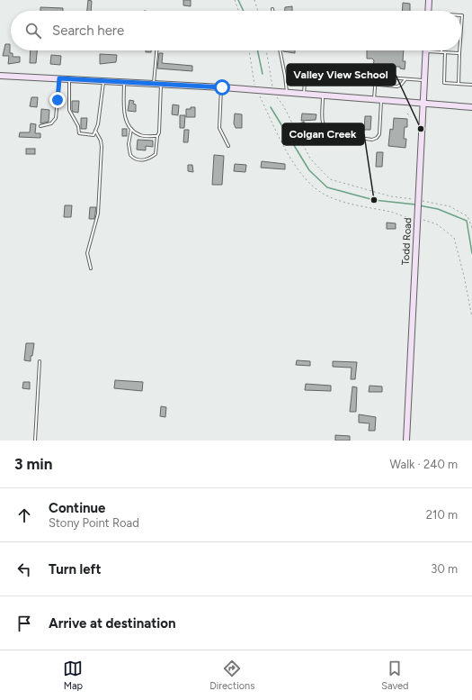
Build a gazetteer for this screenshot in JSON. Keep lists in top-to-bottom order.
{
  "streets": {
    "main road": ["Todd Road"]
  },
  "places": ["Valley View School", "Colgan Creek"],
  "page": {
    "search": "Search here",
    "heading": ["3 min", "Walk · 240 m"],
    "list": [
      ["Continue", "Stony Point Road", "210 m"],
      ["Turn left", "30 m"],
      "Arrive at destination"
    ],
    "nav": ["Map", "Directions", "Saved"]
  }
}
